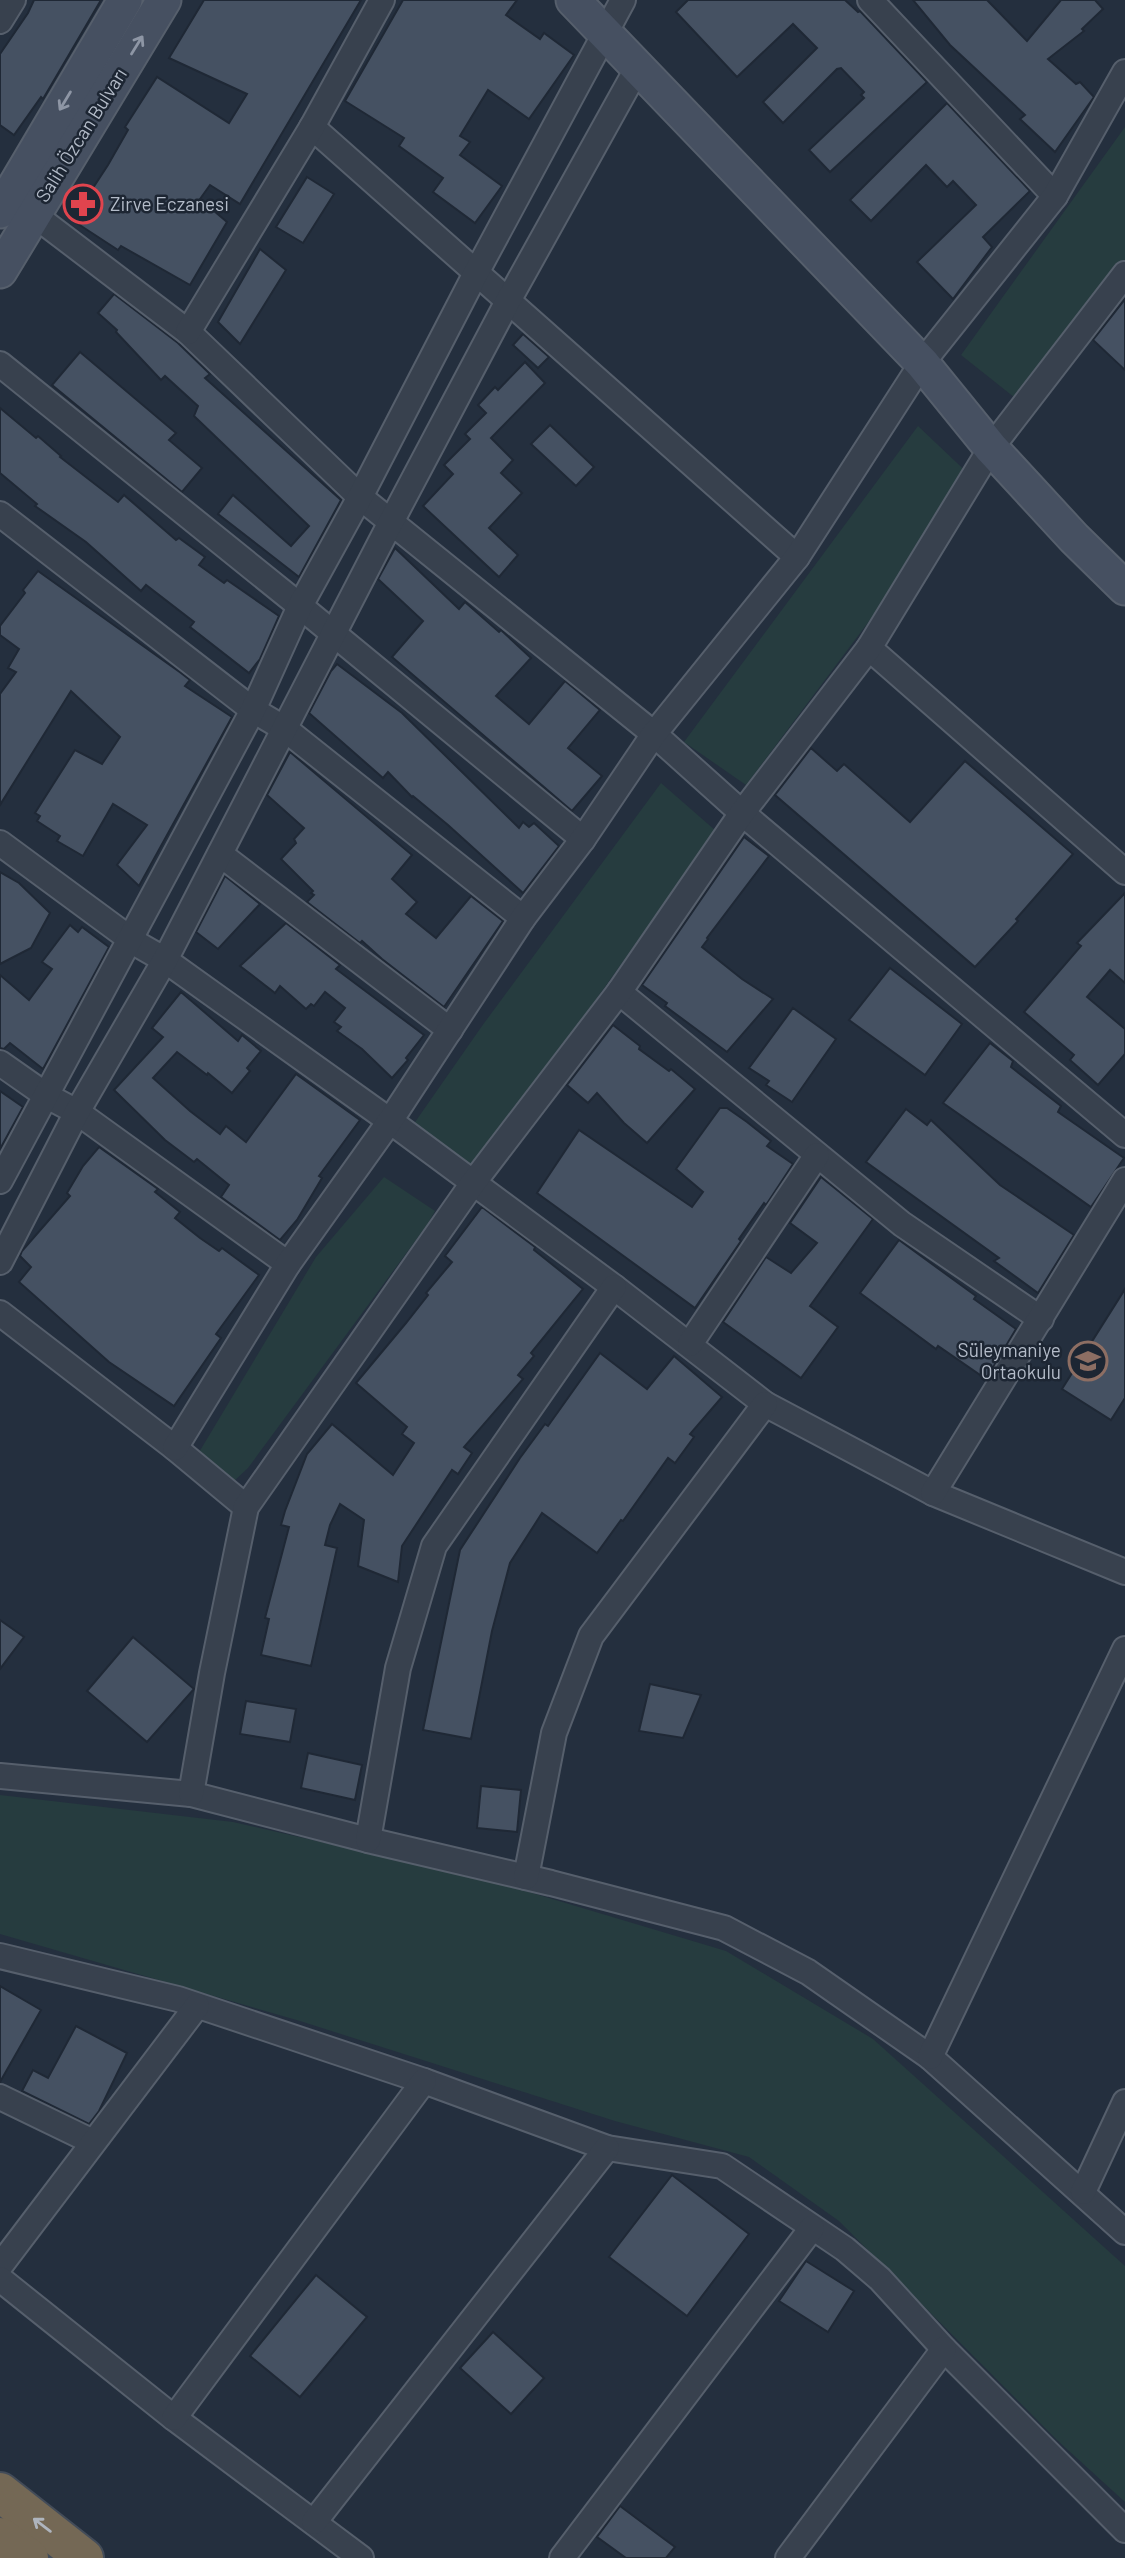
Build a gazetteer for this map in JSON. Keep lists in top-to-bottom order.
{
  "streets": {
    "street": ["Salih Özcan Bulvarı"]
  },
  "places": {
    "pharmacy": ["Zirve Eczanesi"],
    "school or university": ["Süleymaniye Ortaokulu"]
  }
}
